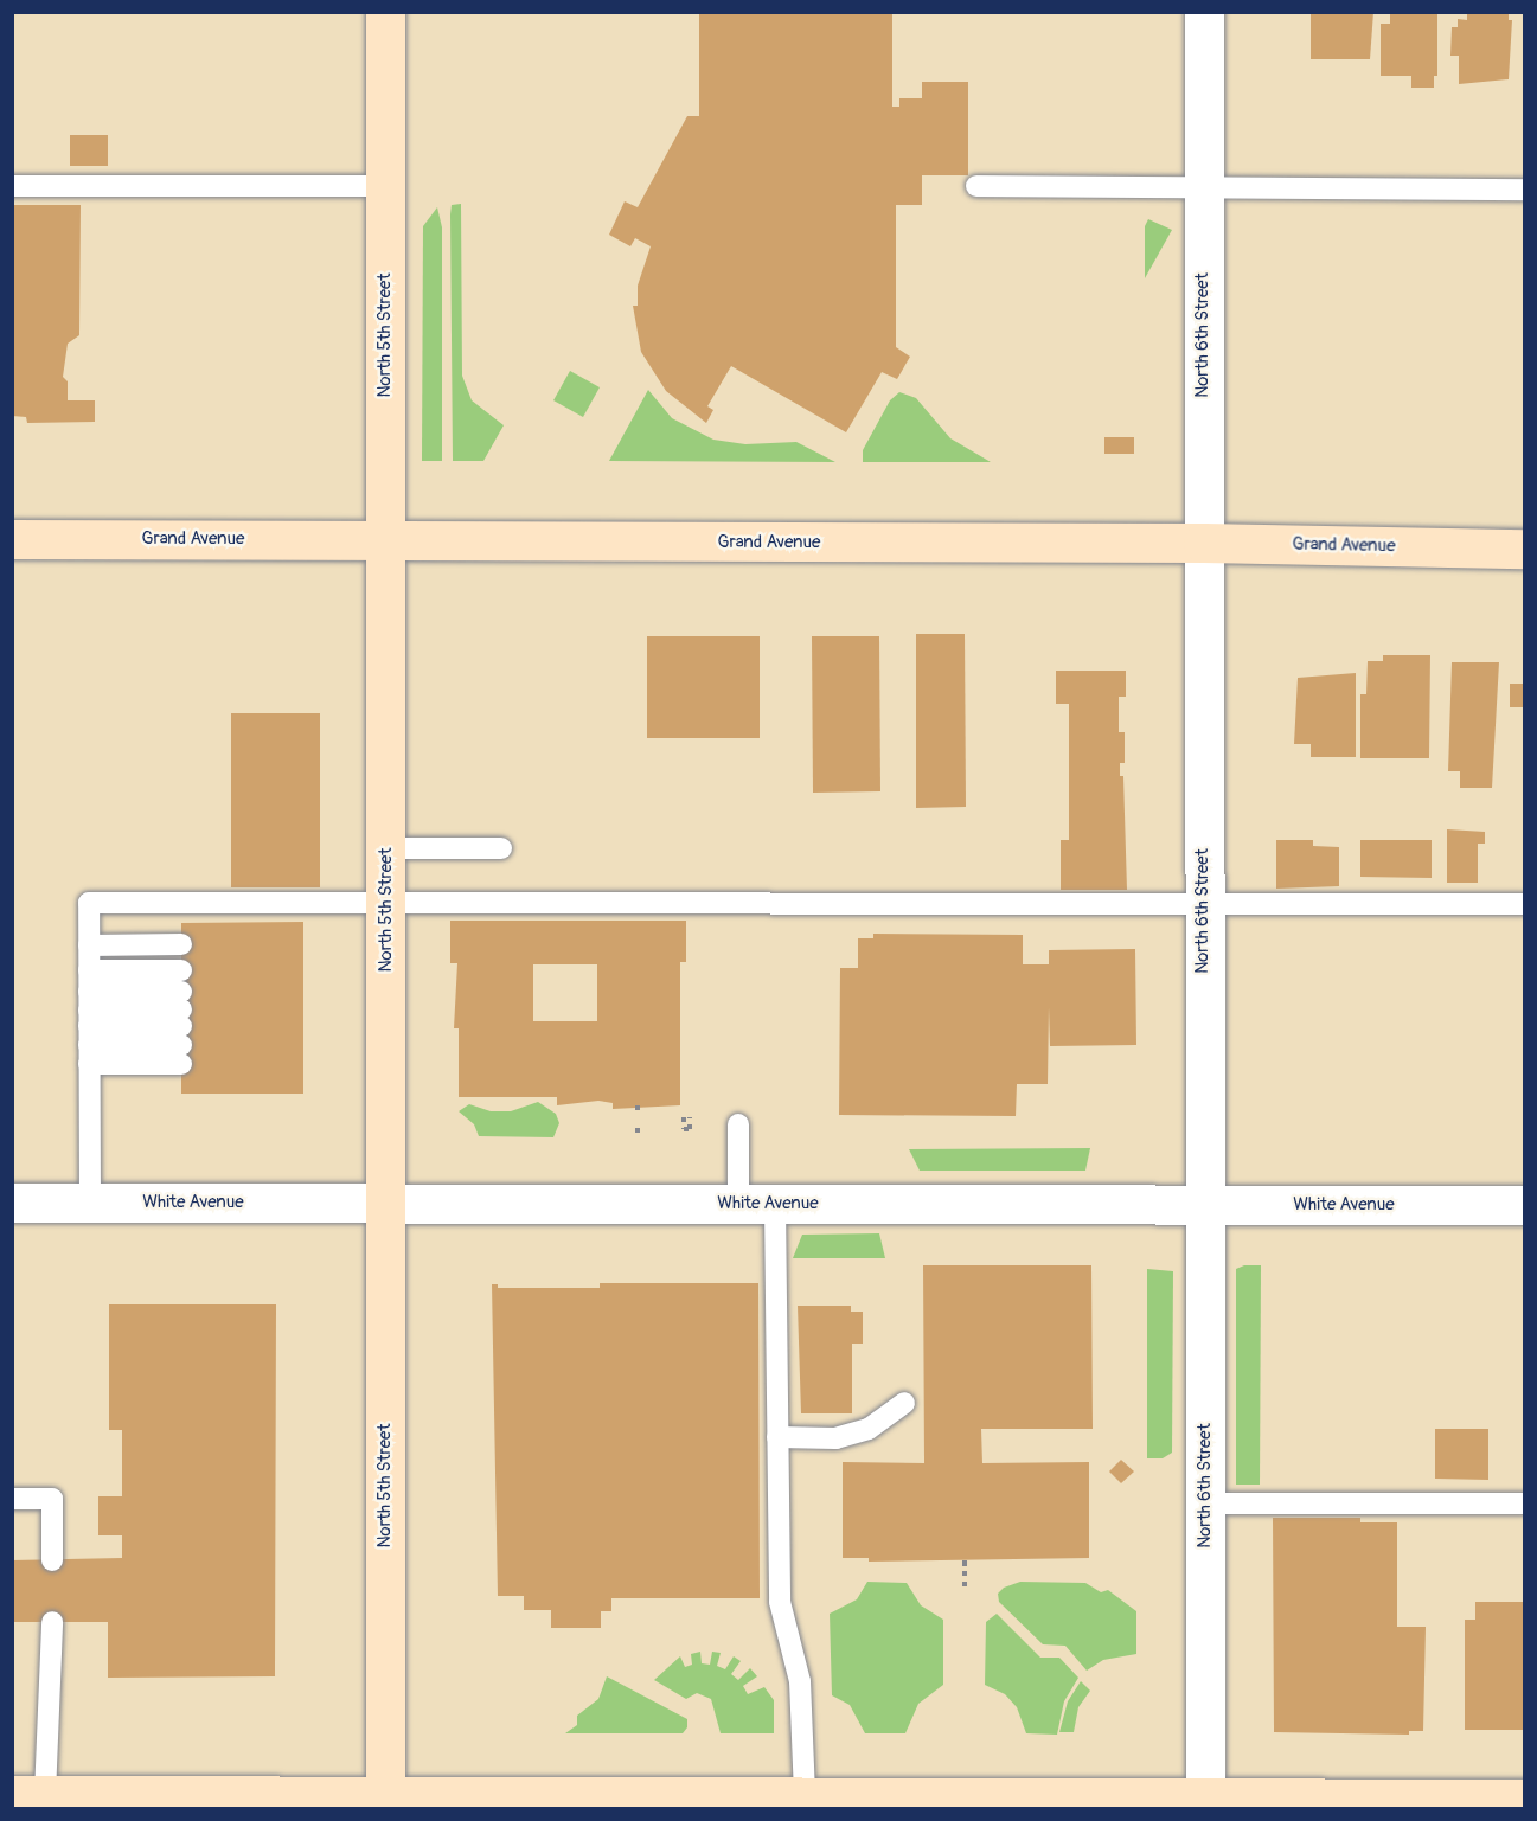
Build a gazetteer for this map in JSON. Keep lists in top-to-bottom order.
{
  "streets": {
    "main road": ["North 5th Street", "Grand Avenue"],
    "street": ["North 6th Street", "White Avenue"]
  },
  "crossings": [
    ["North 5th Street", "Grand Avenue"],
    ["North 5th Street", "White Avenue"],
    ["North 6th Street", "Grand Avenue"],
    ["North 6th Street", "White Avenue"]
  ]
}
